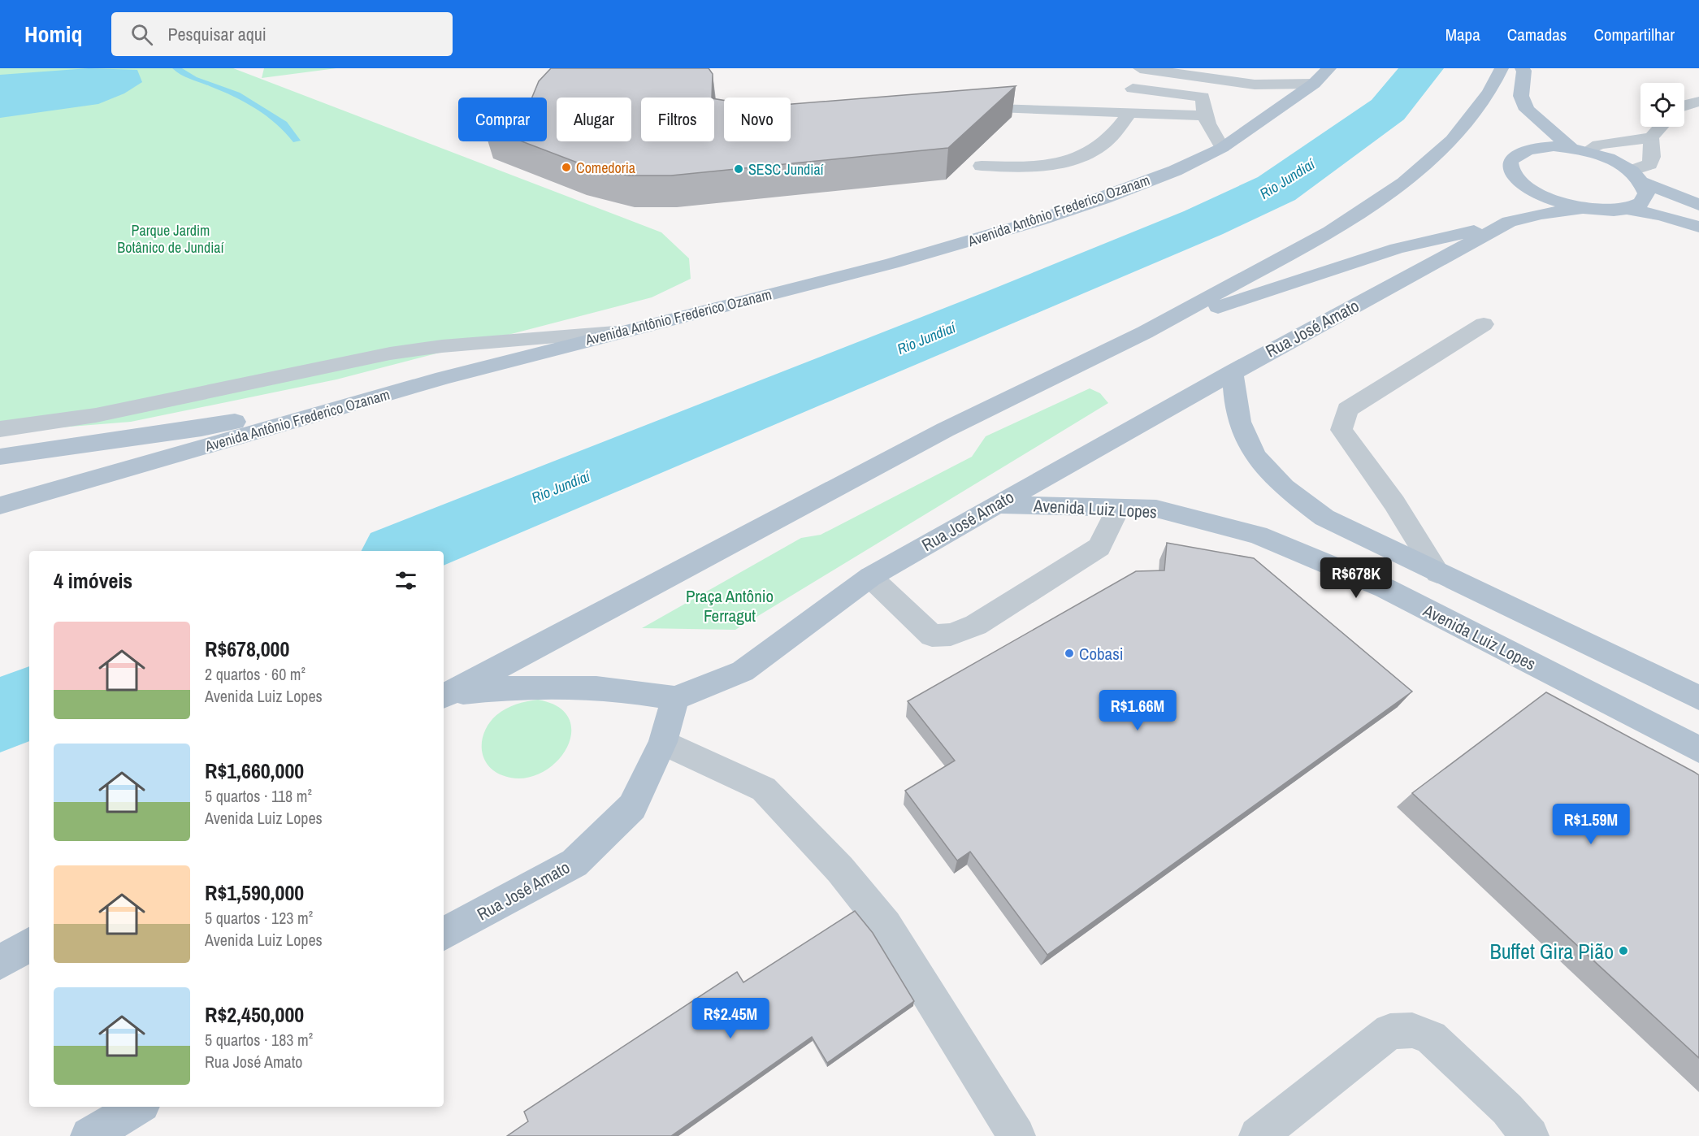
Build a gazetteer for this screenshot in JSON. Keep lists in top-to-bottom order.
{
  "streets": {
    "main road": ["Avenida Antônio Frederico Ozanam", "Rua José Amato", "Avenida Luiz Lopes"]
  },
  "crossings": [
    ["Rua José Amato", "Avenida Luiz Lopes"]
  ],
  "water": ["Rio Jundiaí"],
  "parks": ["Parque Jardim Botânico de Jundiaí", "Praça Antônio Ferragut"],
  "places": [
    "Comedoria",
    "SESC Jundiaí",
    "Cobasi",
    "Buffet Gira Pião"
  ],
  "page": {
    "header": "Homiq",
    "search": "Pesquisar aqui",
    "nav": ["Mapa", "Camadas", "Compartilhar"],
    "chip": [
      "Comprar",
      "Alugar",
      "Filtros",
      "Novo"
    ],
    "heading": "4 imóveis",
    "price": [
      "R$678K",
      "R$1.66M",
      "R$1.59M",
      "R$2.45M"
    ],
    "list": [
      {
        "name": "R$678,000",
        "note": "2 quartos · 60 m² · Avenida Luiz Lopes"
      },
      {
        "name": "R$1,660,000",
        "note": "5 quartos · 118 m² · Avenida Luiz Lopes"
      },
      {
        "name": "R$1,590,000",
        "note": "5 quartos · 123 m² · Avenida Luiz Lopes"
      },
      {
        "name": "R$2,450,000",
        "note": "5 quartos · 183 m² · Rua José Amato"
      }
    ]
  }
}
